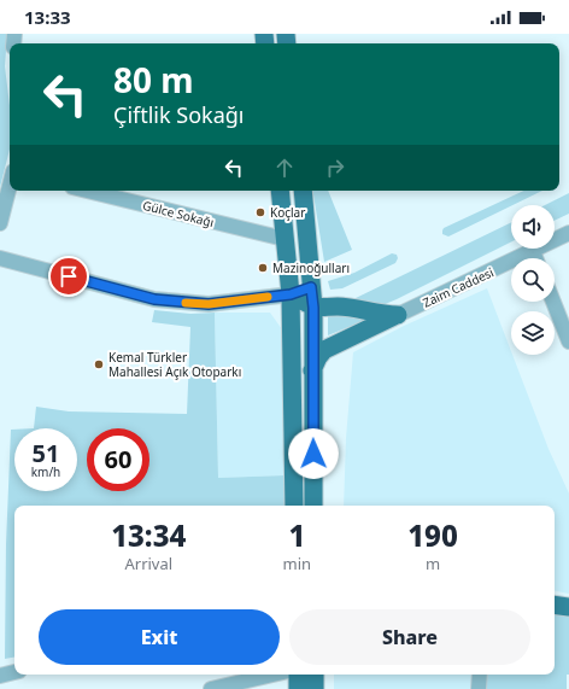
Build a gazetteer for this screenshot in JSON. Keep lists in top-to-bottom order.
{
  "streets": {
    "street": ["Gülce Sokağı", "Zaim Caddesi"]
  },
  "places": ["Koçlar", "Mazinoğulları", "Kemal Türkler Mahallesi Açık Otoparkı"],
  "page": {
    "status": "13:33",
    "turn": ["80 m", "Çiftlik Sokağı"],
    "speed": "51 km/h",
    "limit": "60",
    "eta": [
      "13:34",
      "Arrival",
      "1",
      "min",
      "190",
      "m"
    ],
    "buttons": ["Exit", "Share"]
  }
}
